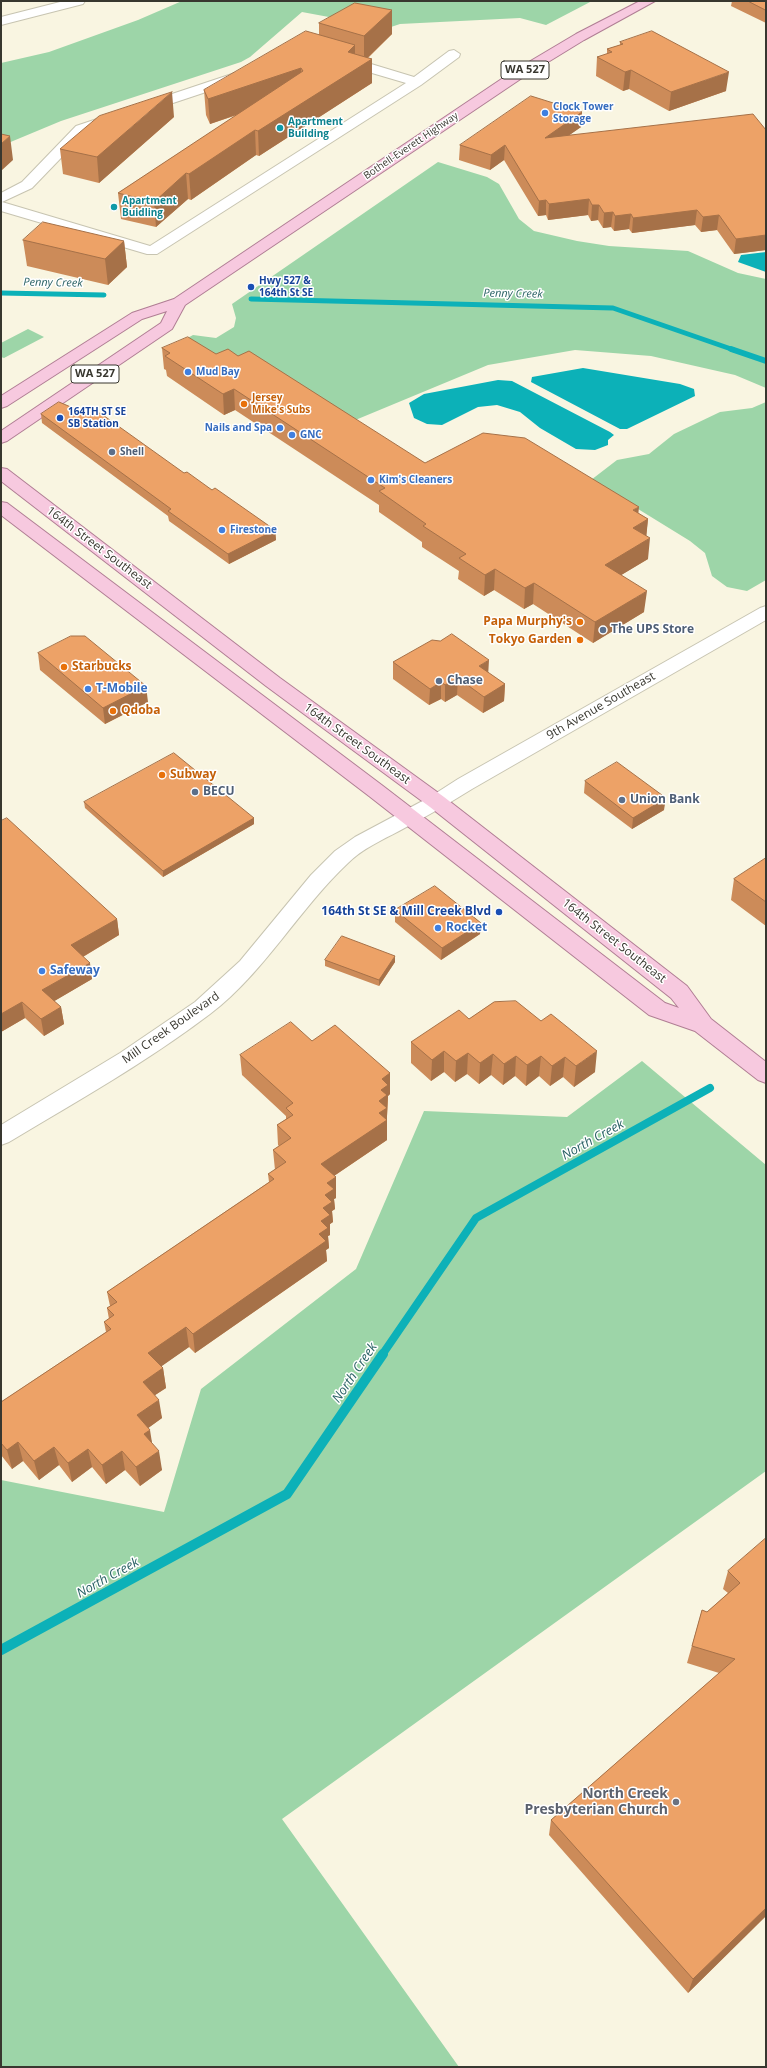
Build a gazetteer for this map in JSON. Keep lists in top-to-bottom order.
{
  "streets": {
    "main road": ["WA 527", "Bothell-Everett Highway", "164th Street Southeast"],
    "street": ["9th Avenue Southeast", "Mill Creek Boulevard"]
  },
  "crossings": [
    ["164th Street Southeast", "9th Avenue Southeast"],
    ["164th Street Southeast", "Mill Creek Boulevard"],
    ["9th Avenue Southeast", "Mill Creek Boulevard"]
  ],
  "water": ["Penny Creek", "North Creek"],
  "places": [
    "Clock Tower Storage",
    "Apartment Building",
    "Apartment Buidling",
    "Hwy 527 & 164th St SE",
    "Mud Bay",
    "Jersey Mike's Subs",
    "164TH ST SE SB Station",
    "Nails and Spa",
    "GNC",
    "Shell",
    "Kim's Cleaners",
    "Firestone",
    "Papa Murphy's",
    "The UPS Store",
    "Tokyo Garden",
    "Starbucks",
    "Chase",
    "T-Mobile",
    "Qdoba",
    "Subway",
    "BECU",
    "Union Bank",
    "164th St SE & Mill Creek Blvd",
    "Rocket",
    "Safeway",
    "North Creek Presbyterian Church"
  ]
}
